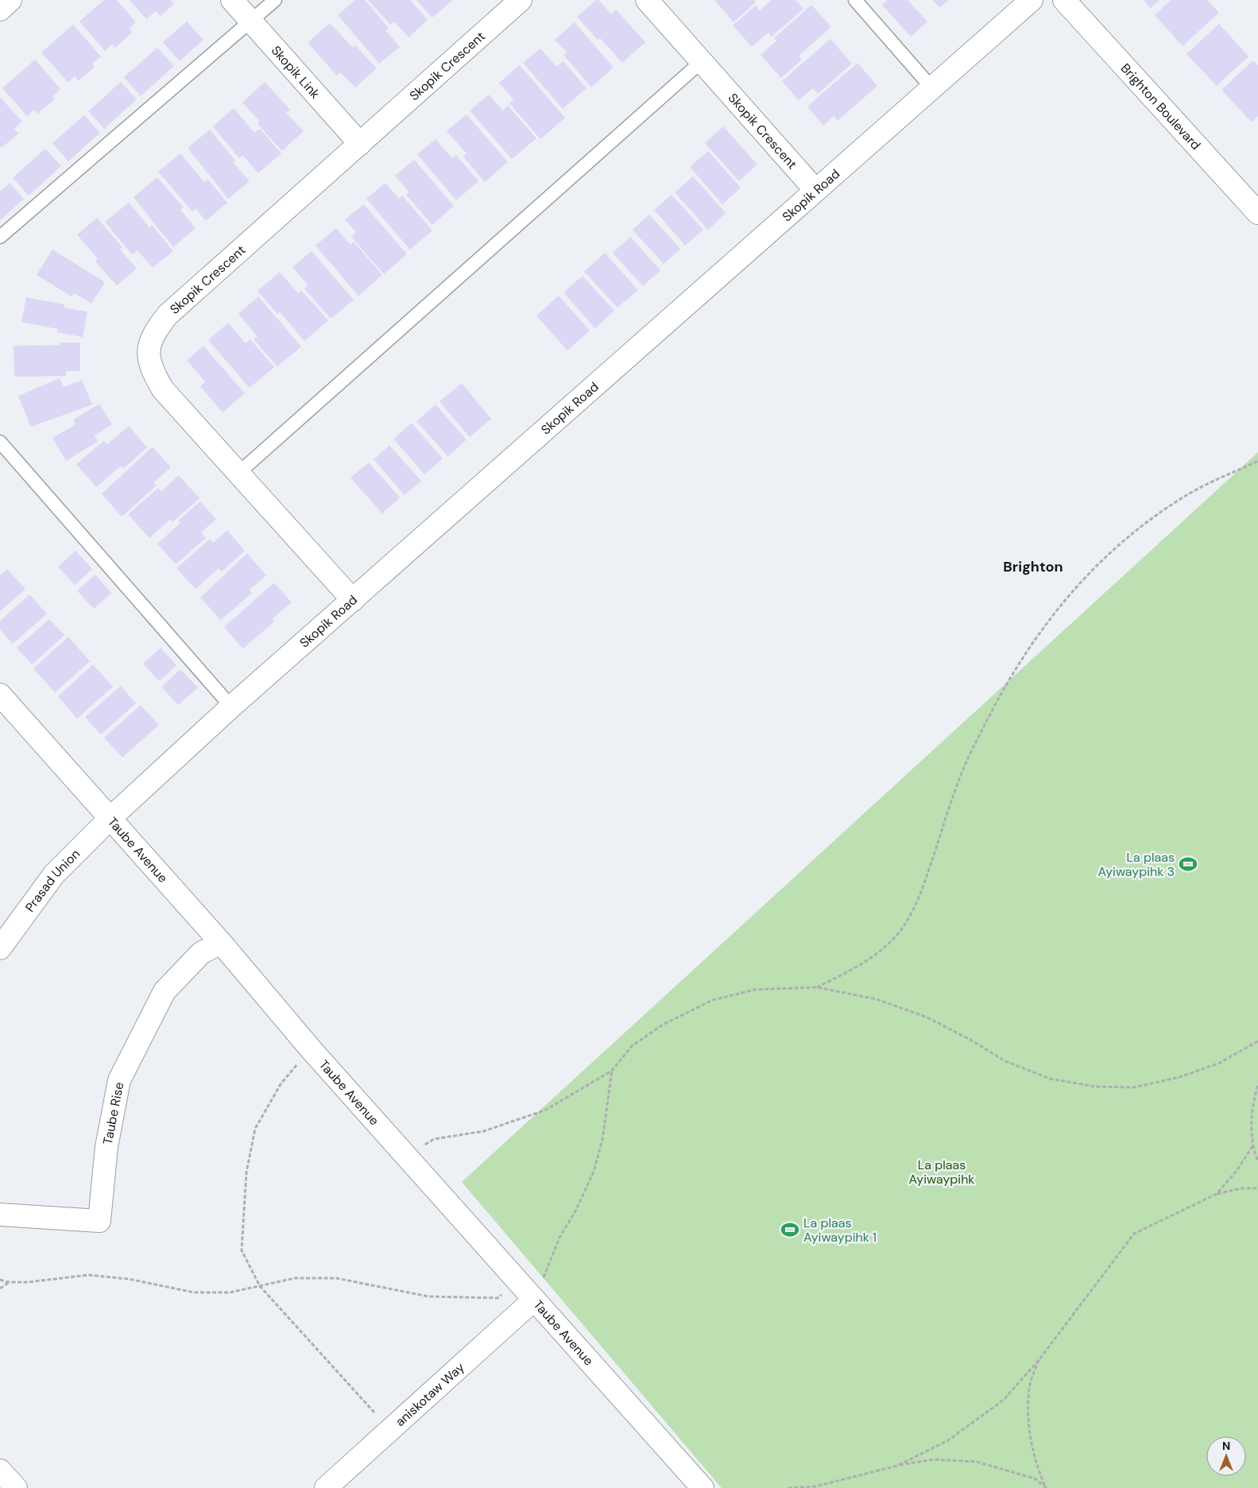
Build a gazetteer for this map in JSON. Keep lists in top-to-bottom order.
{
  "streets": {
    "street": [
      "Skopik Crescent",
      "Skopik Link",
      "Brighton Boulevard",
      "Skopik Road",
      "Taube Avenue",
      "Prasad Union",
      "Taube Rise",
      "aniskotaw Way"
    ]
  },
  "crossings": [
    ["Skopik Crescent", "Skopik Link"],
    ["Skopik Crescent", "Skopik Road"],
    ["Skopik Road", "Taube Avenue"],
    ["Skopik Road", "Prasad Union"],
    ["Taube Avenue", "Prasad Union"],
    ["Taube Avenue", "Taube Rise"],
    ["Taube Avenue", "aniskotaw Way"]
  ],
  "districts": ["Brighton"],
  "parks": ["La plaas Ayiwaypihk"],
  "places": {
    "sports": ["La plaas Ayiwaypihk 3", "La plaas Ayiwaypihk 1"]
  },
  "north": "top"
}
